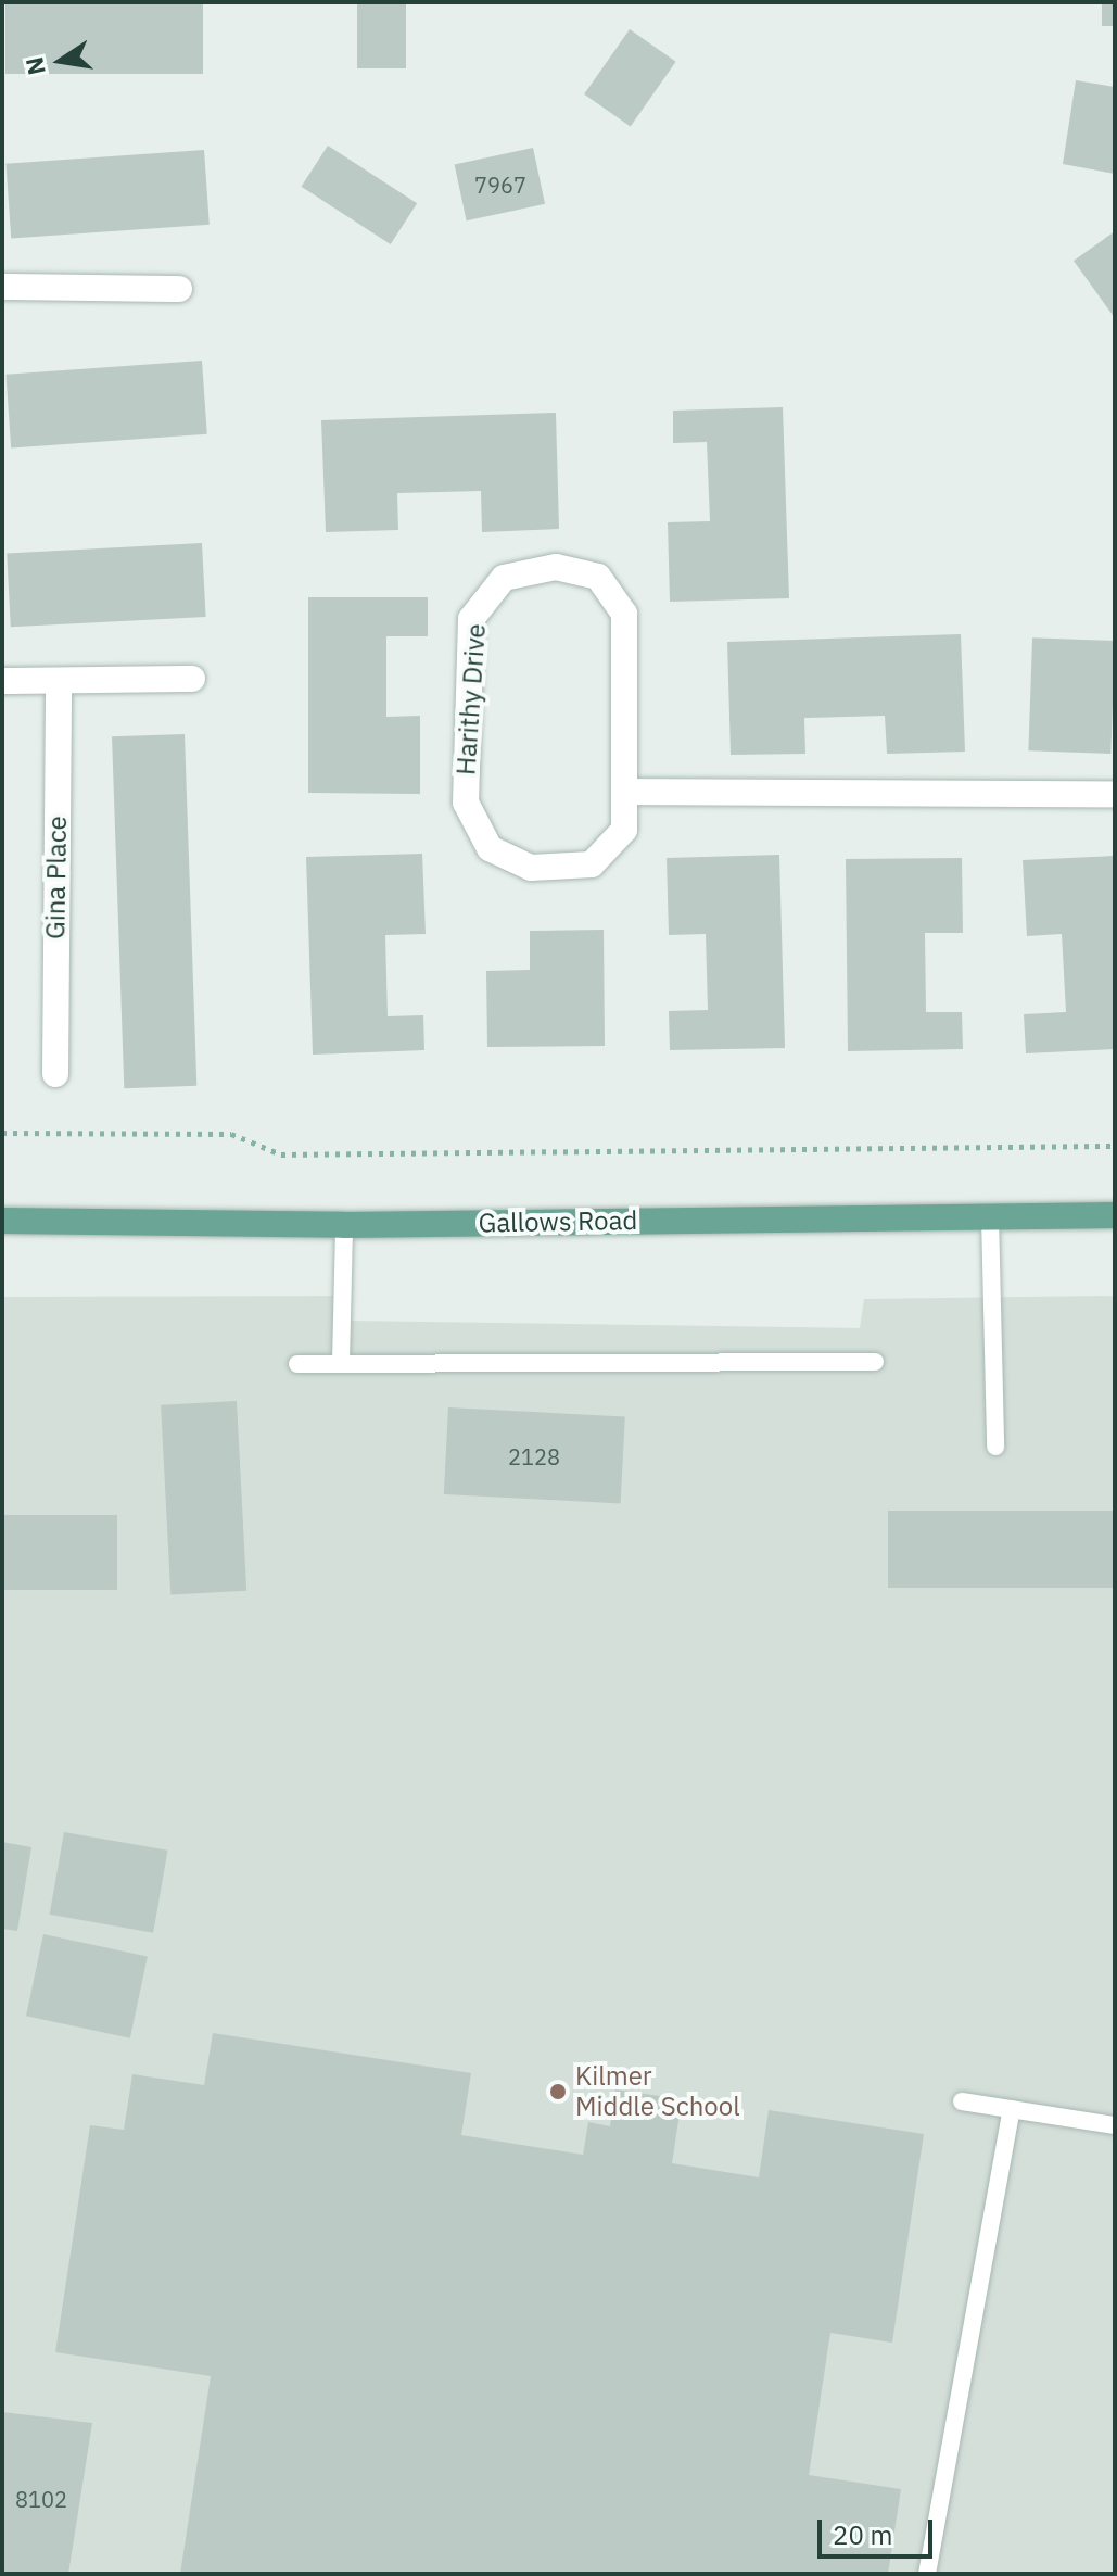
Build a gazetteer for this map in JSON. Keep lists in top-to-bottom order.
{
  "streets": {
    "main road": ["Gallows Road"],
    "street": ["Harithy Drive", "Gina Place"]
  },
  "places": ["Kilmer Middle School"],
  "house_numbers": ["7967", "2128", "8102"],
  "scale_bar": "20 m",
  "north": "left"
}
